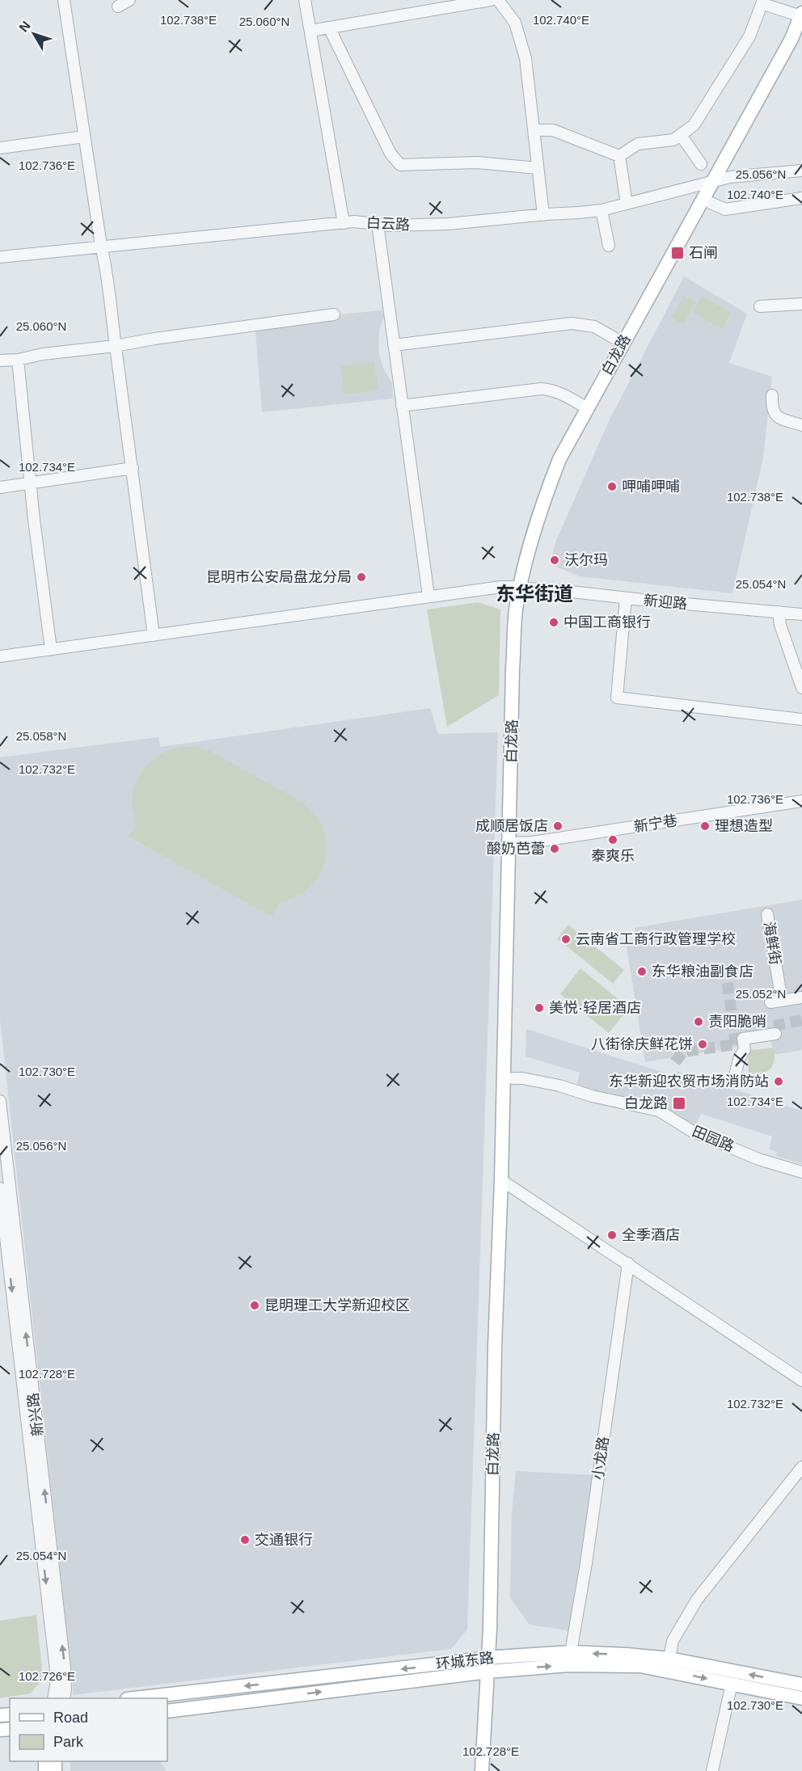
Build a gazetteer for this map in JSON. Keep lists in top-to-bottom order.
{
  "streets": {
    "main road": ["白龙路", "环城东路"],
    "street": [
      "白云路",
      "新迎路",
      "新宁巷",
      "海鲜街",
      "田园路",
      "新兴路",
      "小龙路"
    ]
  },
  "crossings": [
    ["白云路", "白龙路"],
    ["白龙路", "新迎路"],
    ["白龙路", "新宁巷"],
    ["白龙路", "田园路"],
    ["白龙路", "环城东路"],
    ["小龙路", "环城东路"]
  ],
  "districts": ["东华街道"],
  "places": {
    "transit": ["石闸", "白龙路"],
    "other": [
      "呷哺呷哺",
      "沃尔玛",
      "昆明市公安局盘龙分局",
      "中国工商银行",
      "成顺居饭店",
      "理想造型",
      "泰爽乐",
      "酸奶芭蕾",
      "云南省工商行政管理学校",
      "东华粮油副食店",
      "美悦·轻居酒店",
      "责阳脆哨",
      "八街徐庆鲜花饼",
      "东华新迎农贸市场消防站",
      "全季酒店",
      "昆明理工大学新迎校区",
      "交通银行"
    ]
  },
  "legend": ["Road", "Park"],
  "north": "top left",
  "coordinates": [
    "102.738°E",
    "102.740°E",
    "25.060°N",
    "102.736°E",
    "25.056°N",
    "102.734°E",
    "25.054°N",
    "25.058°N",
    "102.732°E",
    "25.052°N",
    "102.730°E",
    "102.728°E",
    "102.726°E"
  ]
}
